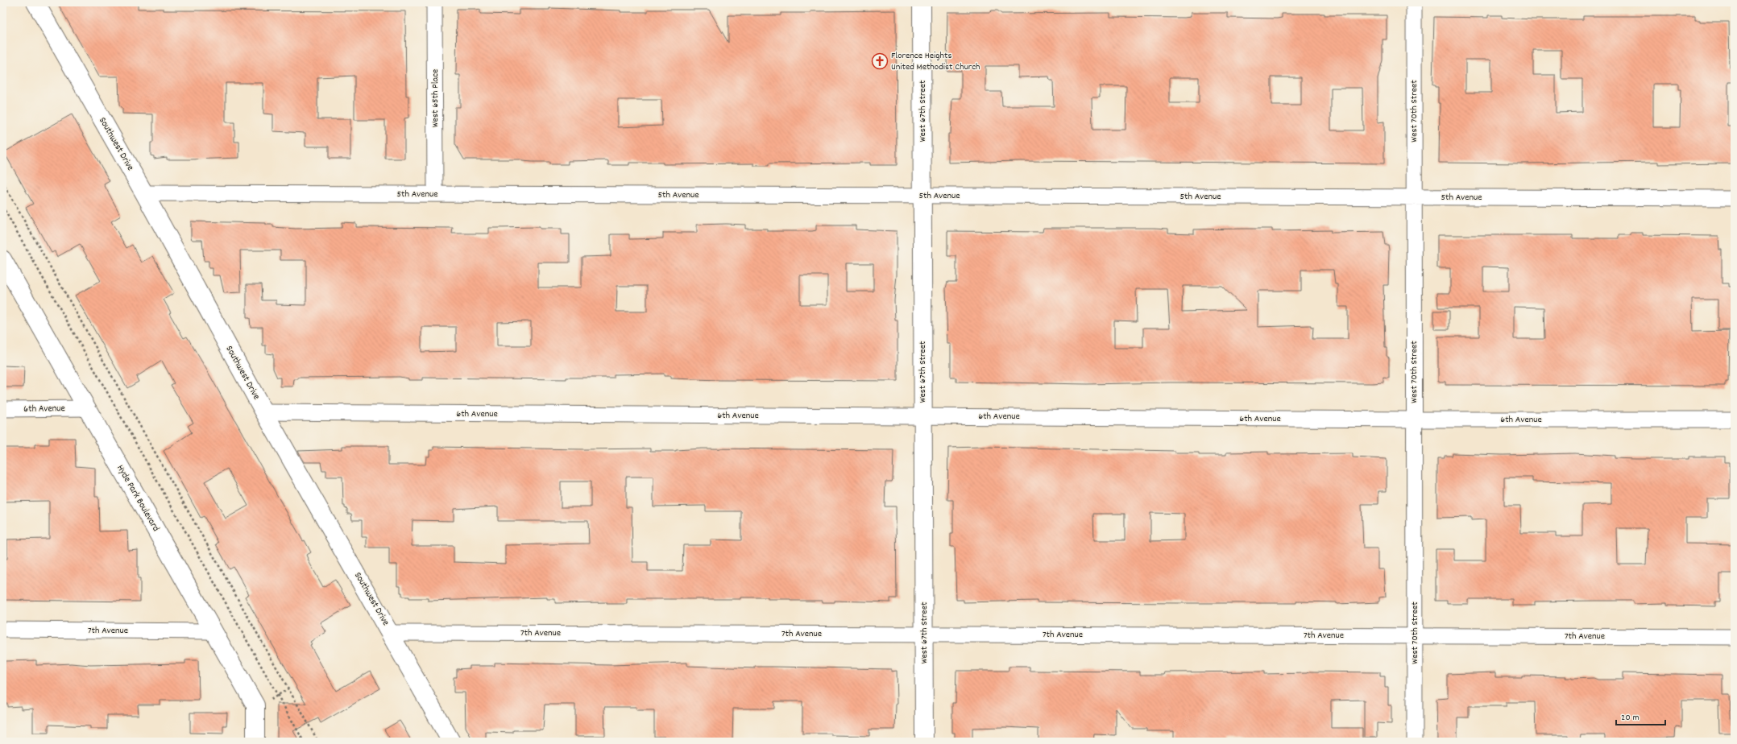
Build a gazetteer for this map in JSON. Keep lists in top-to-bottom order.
{
  "streets": {
    "street": [
      "West 65th Place",
      "West 67th Street",
      "West 70th Street",
      "Southwest Drive",
      "5th Avenue",
      "6th Avenue",
      "Hyde Park Boulevard",
      "7th Avenue"
    ]
  },
  "crossings": [
    ["West 65th Place", "5th Avenue"],
    ["West 67th Street", "5th Avenue"],
    ["West 67th Street", "6th Avenue"],
    ["West 67th Street", "7th Avenue"],
    ["West 70th Street", "5th Avenue"],
    ["West 70th Street", "6th Avenue"],
    ["West 70th Street", "7th Avenue"],
    ["Southwest Drive", "5th Avenue"],
    ["Southwest Drive", "6th Avenue"],
    ["Southwest Drive", "7th Avenue"],
    ["6th Avenue", "Hyde Park Boulevard"],
    ["Hyde Park Boulevard", "7th Avenue"]
  ],
  "places": {
    "church": ["Florence Heights United Methodist Church"]
  },
  "scale_bar": "20 m"
}
